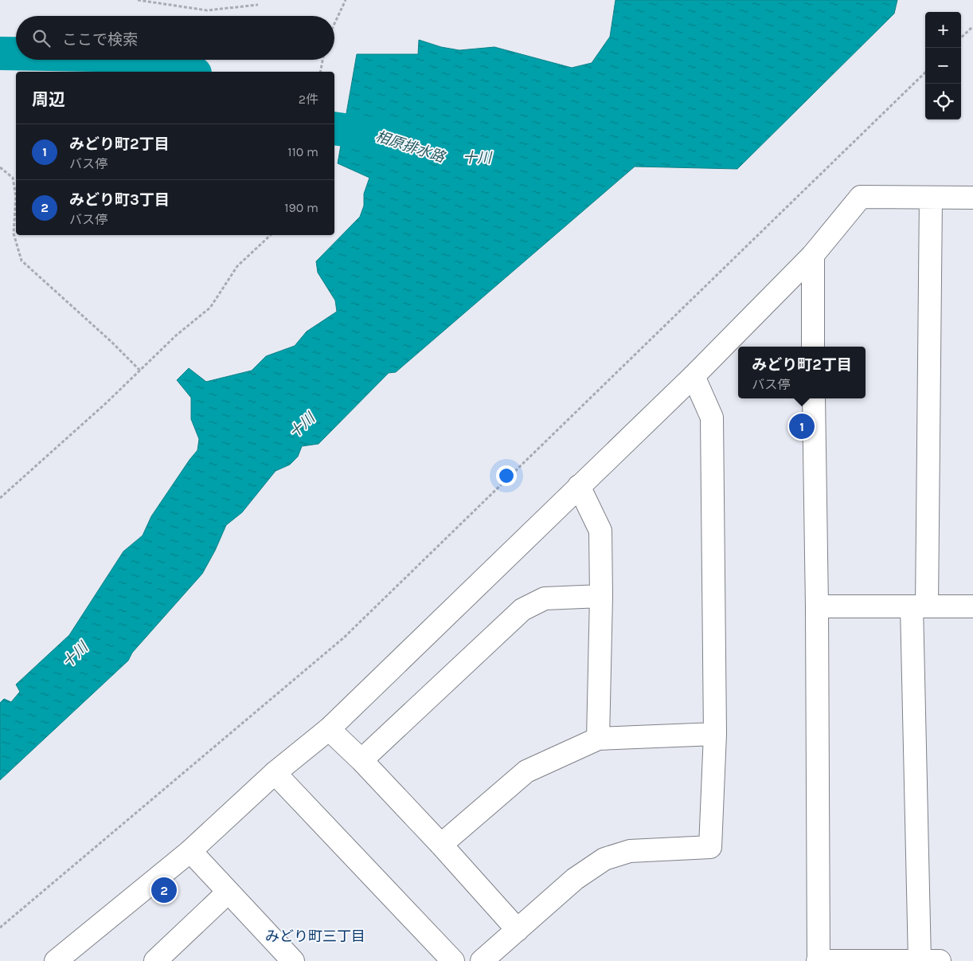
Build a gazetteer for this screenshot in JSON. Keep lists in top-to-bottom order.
{
  "districts": ["みどり町三丁目"],
  "water": ["相原排水路", "十川"],
  "page": {
    "map_buttons": ["+", "−"],
    "search": "ここで検索",
    "heading": ["周辺", "2件"],
    "list": [
      {
        "mark": "1",
        "name": "みどり町2丁目",
        "note": "バス停",
        "value": "110 m"
      },
      {
        "mark": "2",
        "name": "みどり町3丁目",
        "note": "バス停",
        "value": "190 m"
      }
    ],
    "popup": ["みどり町2丁目", "バス停"],
    "pins": ["1", "2"]
  }
}
